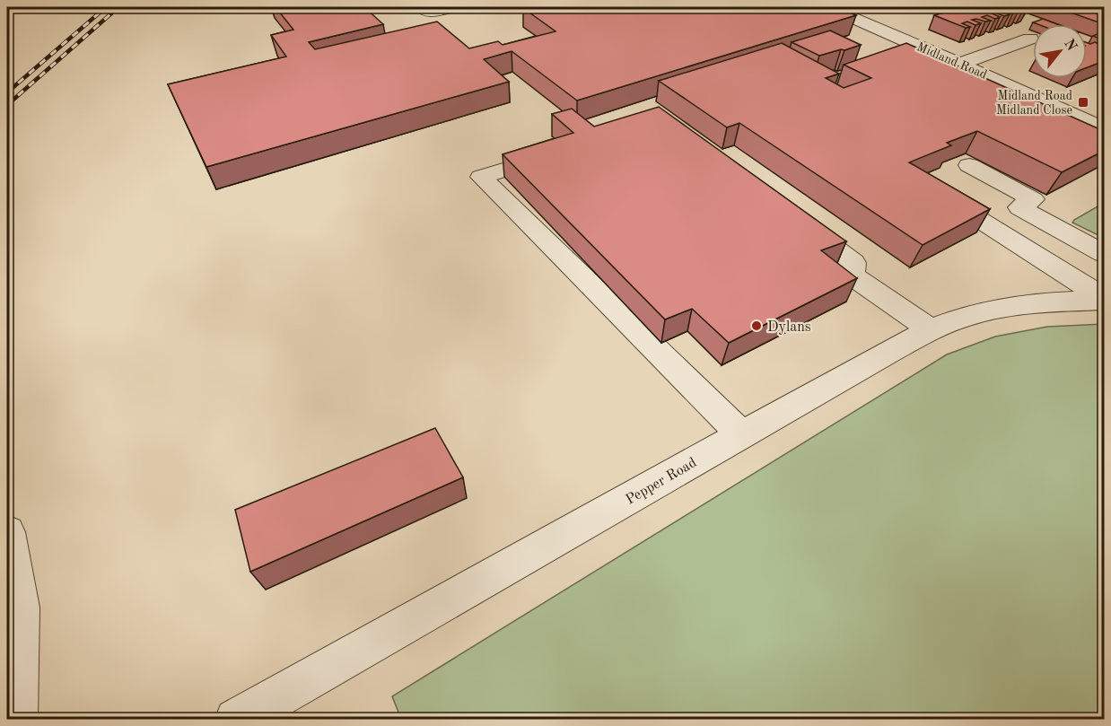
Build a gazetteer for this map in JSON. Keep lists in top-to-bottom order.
{
  "streets": {
    "street": ["Midland Road", "Pepper Road"]
  },
  "places": {
    "transit": ["Midland Road Midland Close"],
    "other": ["Dylans"]
  },
  "north": "top right"
}
